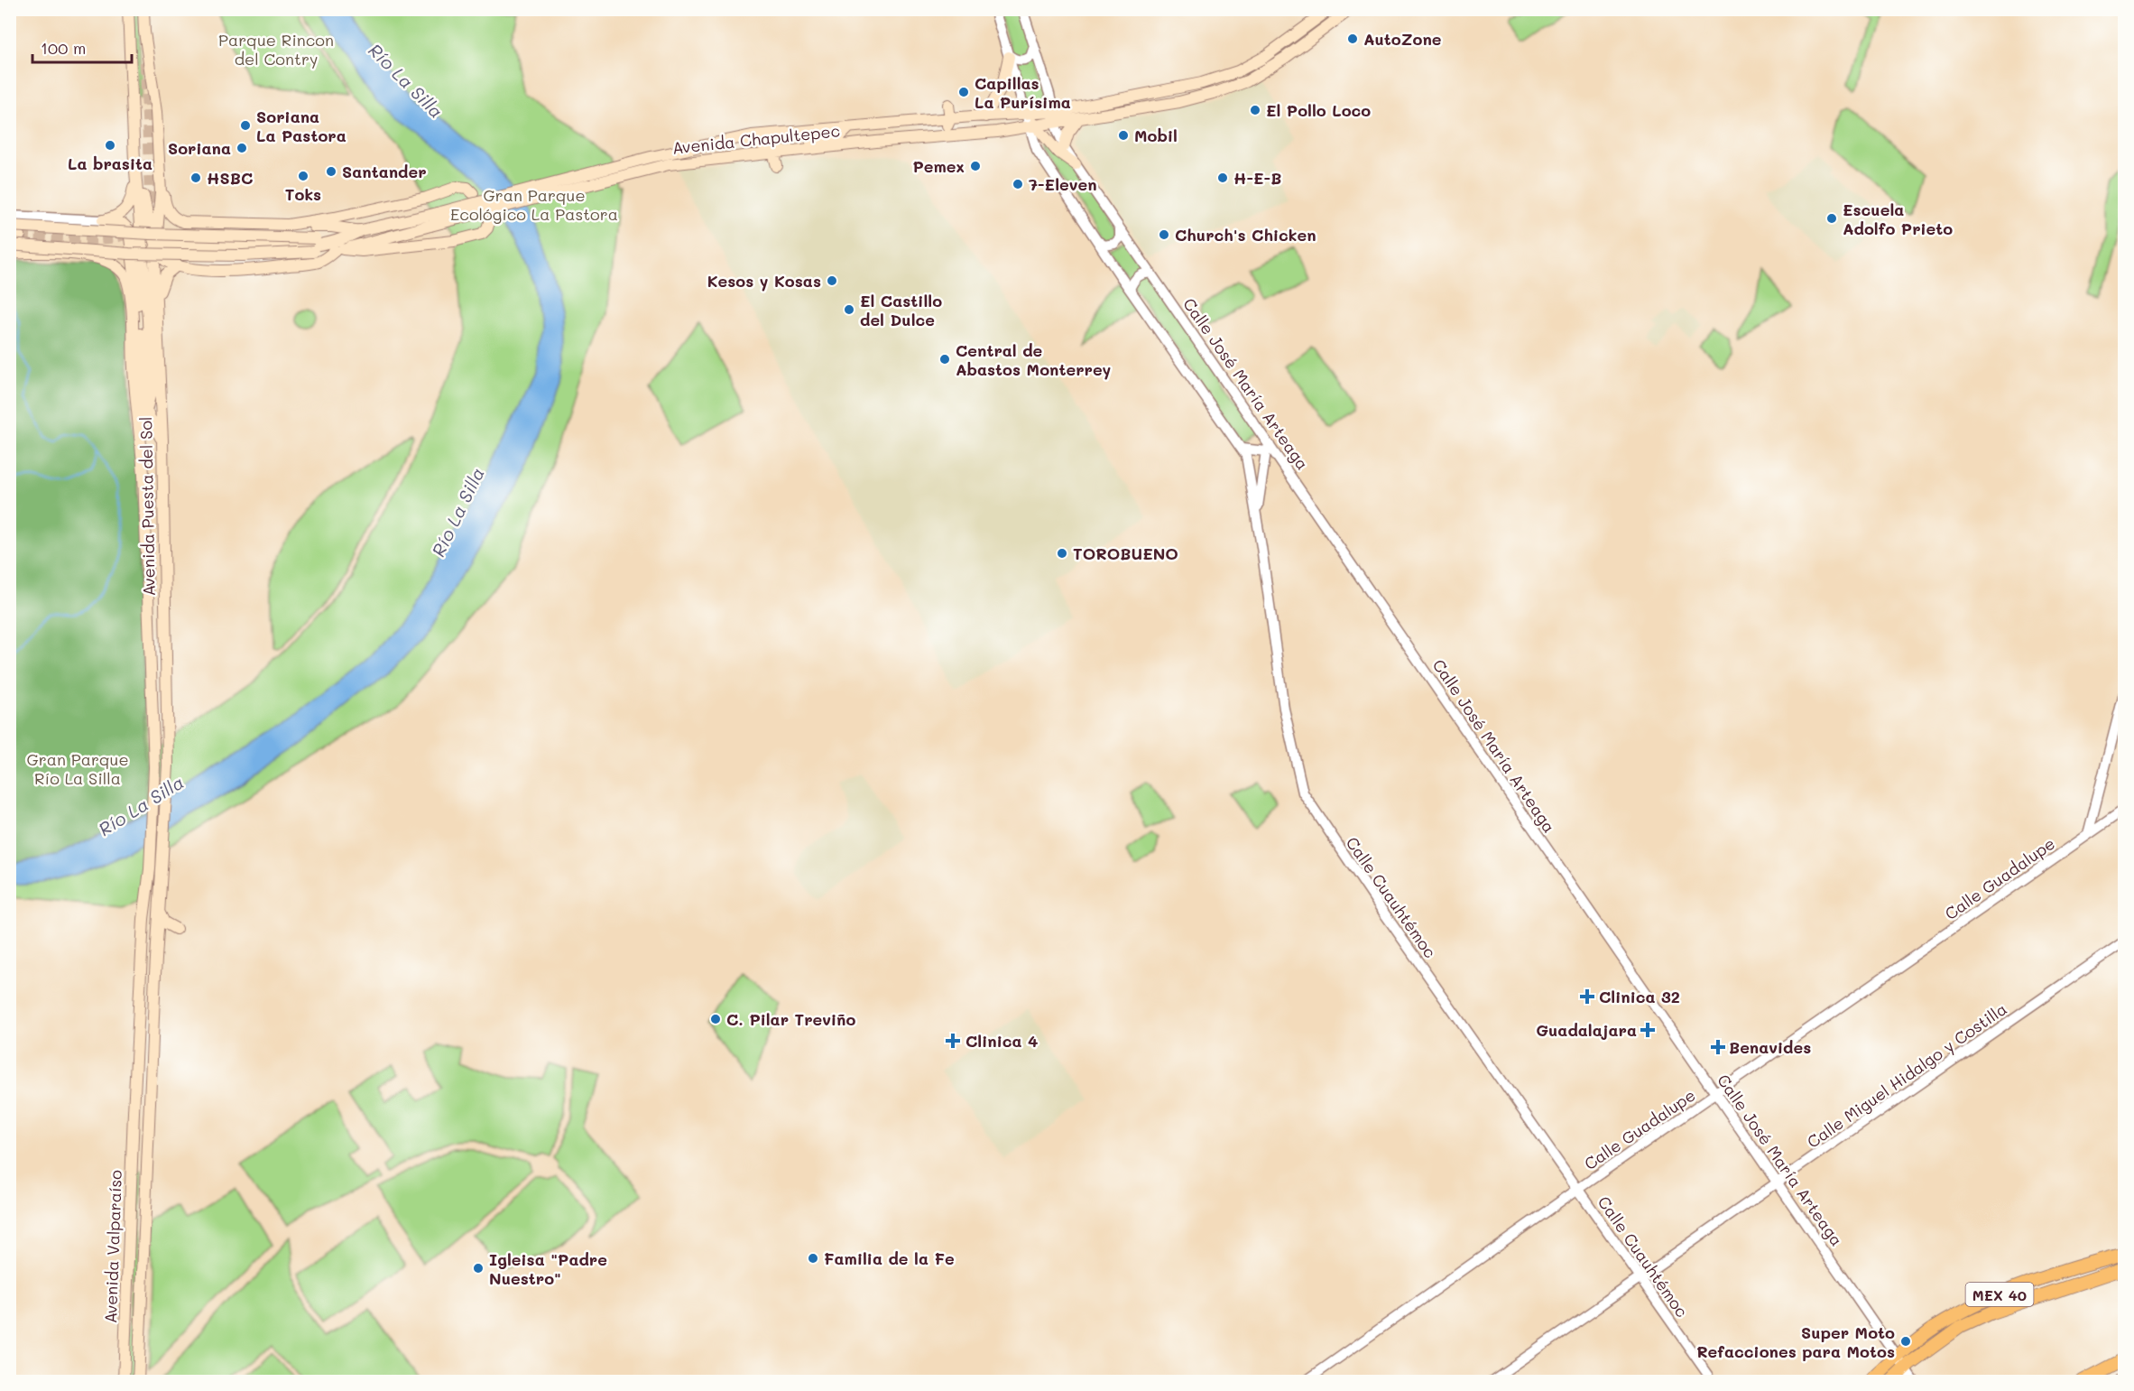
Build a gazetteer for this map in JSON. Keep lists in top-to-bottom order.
{
  "streets": {
    "main road": [
      "Avenida Chapultepec",
      "Avenida Puesta del Sol",
      "Avenida Valparaíso",
      "MEX 40"
    ],
    "street": [
      "Calle José María Arteaga",
      "Calle Guadalupe",
      "Calle Cuauhtémoc",
      "Calle Miguel Hidalgo y Costilla"
    ]
  },
  "crossings": [
    ["Avenida Chapultepec", "Calle José María Arteaga"],
    ["Avenida Chapultepec", "Avenida Puesta del Sol"],
    ["Calle José María Arteaga", "Calle Guadalupe"],
    ["Calle José María Arteaga", "Calle Miguel Hidalgo y Costilla"],
    ["Calle José María Arteaga", "MEX 40"],
    ["Avenida Puesta del Sol", "Avenida Valparaíso"],
    ["Calle Guadalupe", "Calle Cuauhtémoc"],
    ["Calle Cuauhtémoc", "Calle Miguel Hidalgo y Costilla"]
  ],
  "water": ["Río La Silla"],
  "parks": ["Parque Rincon del Contry", "Gran Parque Ecológico La Pastora", "Gran Parque Río La Silla"],
  "places": {
    "other": [
      "AutoZone",
      "Capillas La Purísima",
      "El Pollo Loco",
      "Soriana La Pastora",
      "Mobil",
      "La brasita",
      "Soriana",
      "Pemex",
      "Santander",
      "Toks",
      "HSBC",
      "H-E-B",
      "7-Eleven",
      "Escuela Adolfo Prieto",
      "Church's Chicken",
      "Kesos y Kosas",
      "El Castillo del Dulce",
      "Central de Abastos Monterrey",
      "TOROBUENO",
      "C. Pilar Treviño",
      "Familia de la Fe",
      "Igleisa \"Padre Nuestro\"",
      "Super Moto Refacciones para Motos"
    ],
    "health": [
      "Clinica 32",
      "Guadalajara",
      "Clinica 4",
      "Benavides"
    ]
  },
  "scale_bar": "100 m"
}
